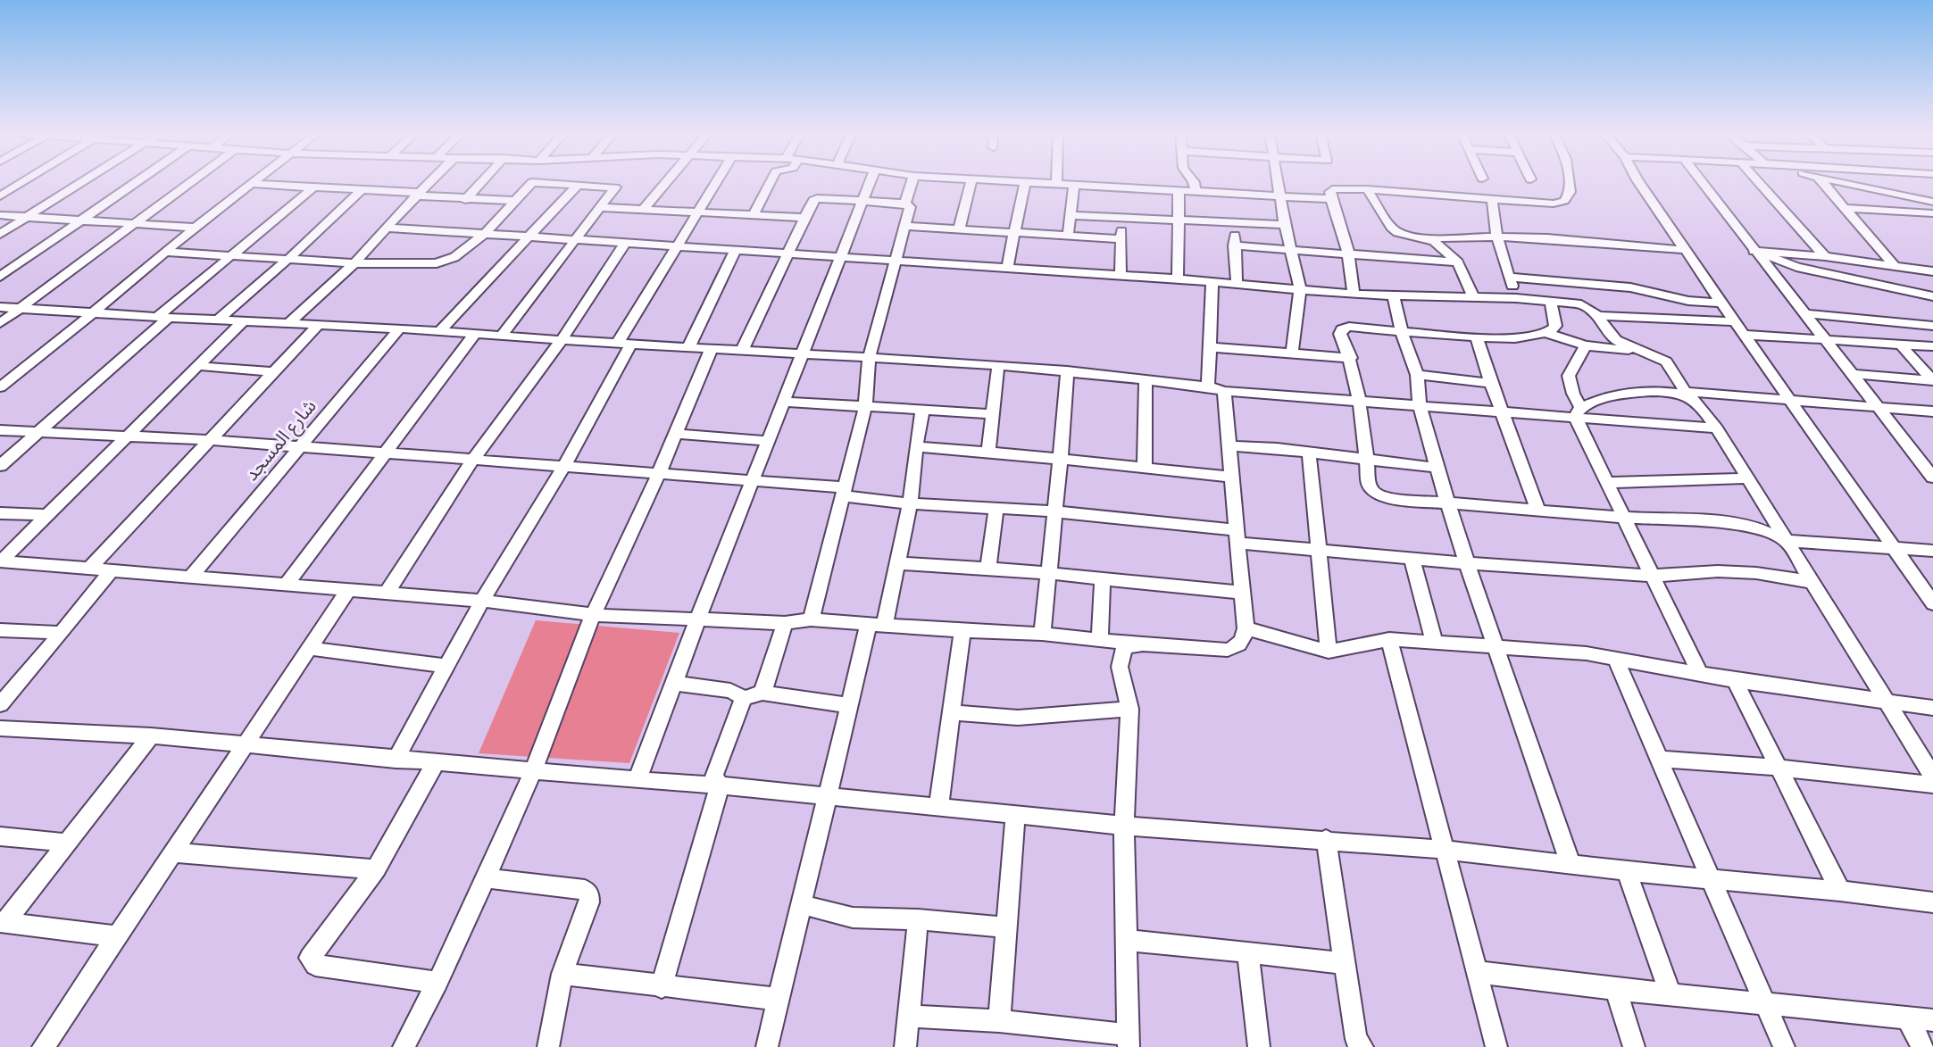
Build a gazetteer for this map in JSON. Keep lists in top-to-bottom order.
{
  "streets": {
    "street": ["شارع المسجد"]
  }
}
